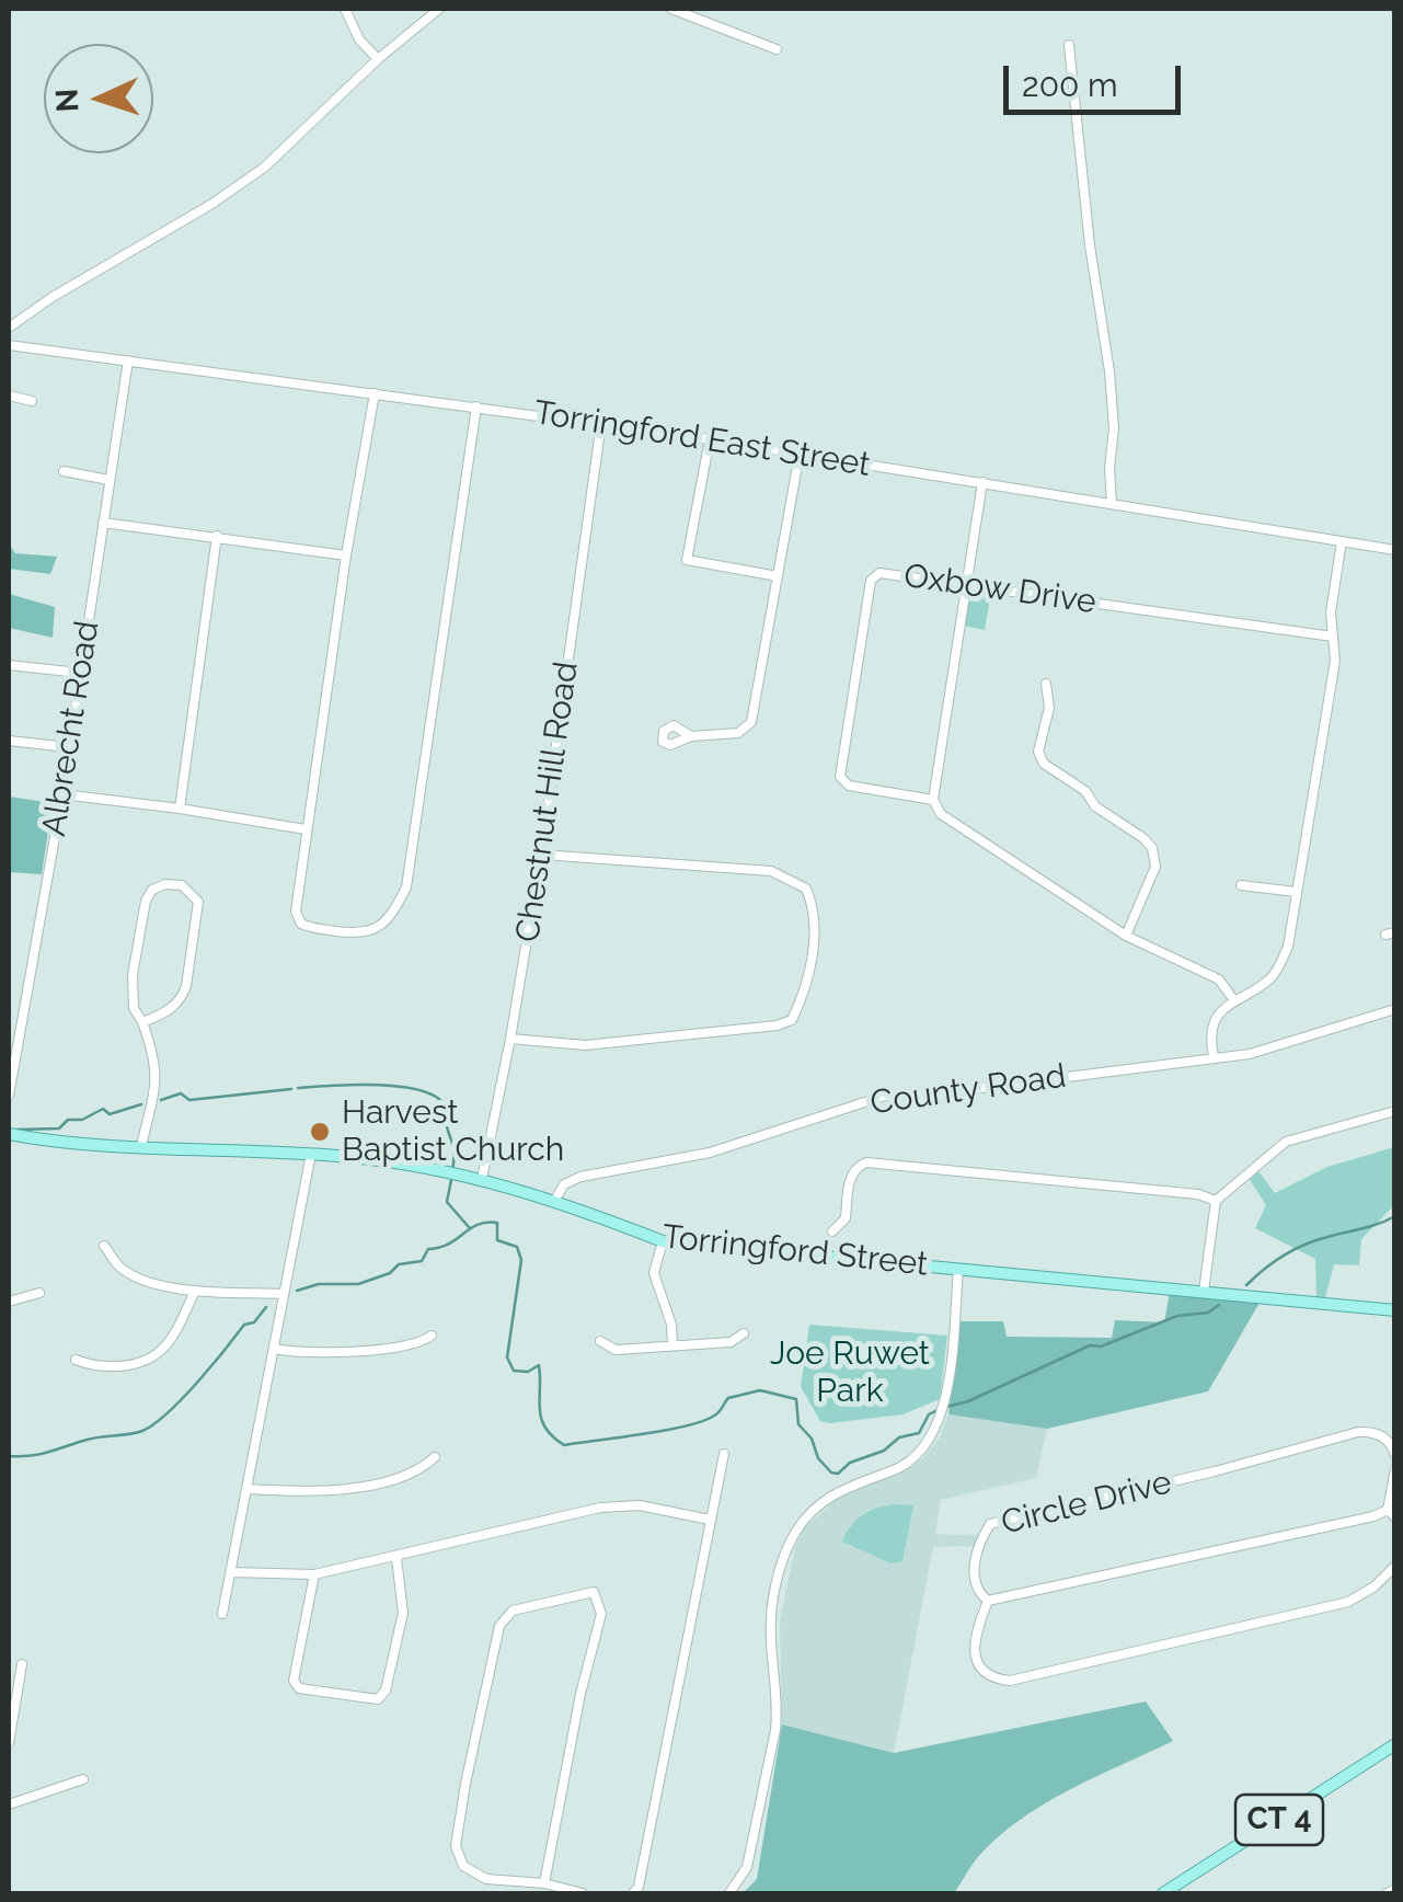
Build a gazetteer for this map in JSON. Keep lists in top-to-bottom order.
{
  "streets": {
    "main road": ["Torringford Street", "CT 4"],
    "street": [
      "Torringford East Street",
      "Oxbow Drive",
      "Albrecht Road",
      "Chestnut Hill Road",
      "County Road",
      "Circle Drive"
    ]
  },
  "crossings": [
    ["Torringford East Street", "Albrecht Road"],
    ["Torringford East Street", "Chestnut Hill Road"],
    ["Chestnut Hill Road", "Torringford Street"],
    ["County Road", "Torringford Street"]
  ],
  "parks": ["Joe Ruwet Park"],
  "places": ["Harvest Baptist Church"],
  "scale_bar": "200 m",
  "north": "left"
}
